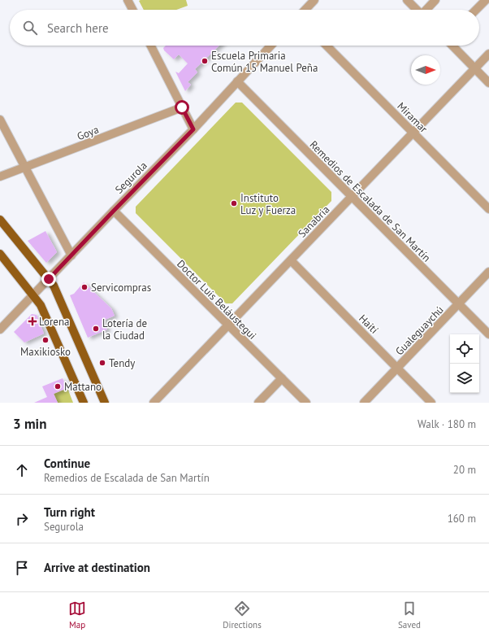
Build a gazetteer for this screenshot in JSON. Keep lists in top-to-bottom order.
{
  "streets": {
    "street": [
      "Miramar",
      "Goya",
      "Segurola",
      "Remedios de Escalada de San Martín",
      "Sanabria",
      "Doctor Luis Beláustegui",
      "Haití",
      "Gualeguaychú"
    ]
  },
  "crossings": [
    ["Miramar", "Sanabria"],
    ["Segurola", "Remedios de Escalada de San Martín"],
    ["Segurola", "Doctor Luis Beláustegui"],
    ["Remedios de Escalada de San Martín", "Sanabria"],
    ["Remedios de Escalada de San Martín", "Gualeguaychú"],
    ["Sanabria", "Doctor Luis Beláustegui"],
    ["Sanabria", "Haití"],
    ["Haití", "Gualeguaychú"]
  ],
  "places": {
    "other": [
      "Escuela Primaria Común 15 Manuel Peña",
      "Instituto Luz y Fuerza",
      "Servicompras",
      "Lotería de la Ciudad",
      "Maxikiosko",
      "Tendy",
      "Mattano"
    ],
    "health": ["Lorena"]
  },
  "north": "right",
  "page": {
    "search": "Search here",
    "heading": ["3 min", "Walk · 180 m"],
    "list": [
      ["Continue", "Remedios de Escalada de San Martín", "20 m"],
      ["Turn right", "Segurola", "160 m"],
      "Arrive at destination"
    ],
    "nav": ["Map", "Directions", "Saved"]
  }
}
